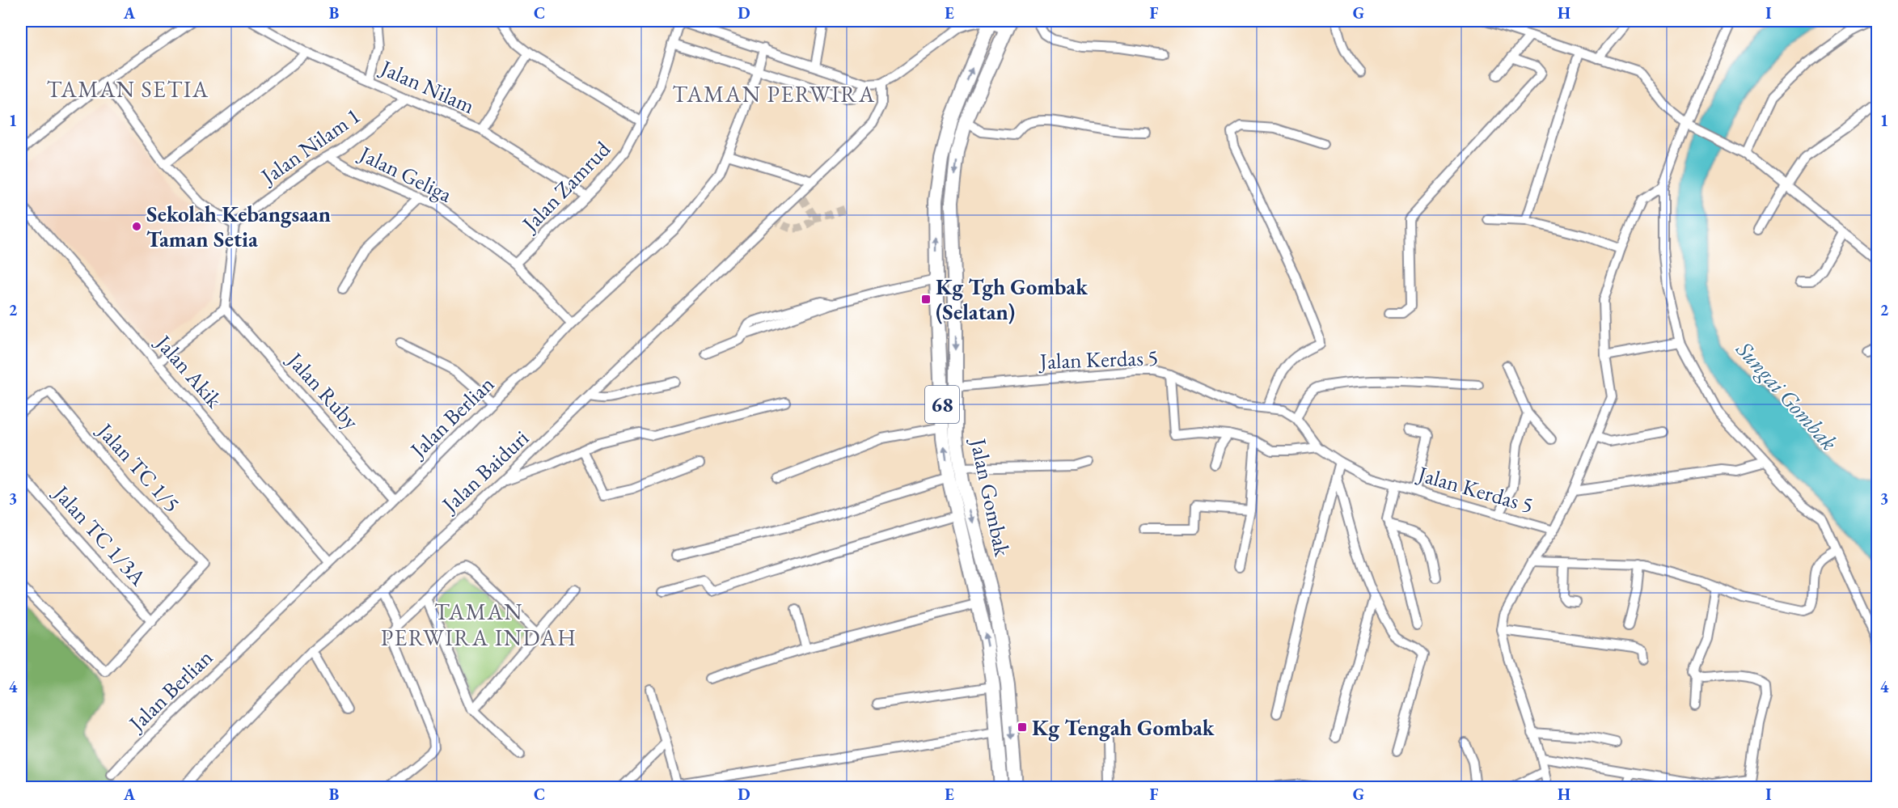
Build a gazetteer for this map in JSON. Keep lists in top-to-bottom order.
{
  "streets": {
    "main road": ["68", "Jalan Gombak"],
    "street": [
      "Jalan Nilam",
      "Jalan Nilam 1",
      "Jalan Geliga",
      "Jalan Zamrud",
      "Jalan Kerdas 5",
      "Jalan Akik",
      "Jalan Ruby",
      "Jalan Berlian",
      "Jalan TC 1/5",
      "Jalan Baiduri",
      "Jalan TC 1/3A"
    ]
  },
  "crossings": [
    ["Jalan Nilam", "Jalan Nilam 1"],
    ["Jalan Nilam", "Jalan Zamrud"],
    ["Jalan Nilam 1", "Jalan Geliga"],
    ["Jalan Geliga", "Jalan Zamrud"],
    ["Jalan Geliga", "Jalan Berlian"],
    ["Jalan Kerdas 5", "Jalan Gombak"],
    ["Jalan Akik", "Jalan Berlian"],
    ["Jalan Ruby", "Jalan Berlian"],
    ["Jalan TC 1/5", "Jalan TC 1/3A"]
  ],
  "districts": ["TAMAN SETIA", "TAMAN PERWIRA", "TAMAN PERWIRA INDAH"],
  "water": ["Sungai Gombak"],
  "places": {
    "other": ["Sekolah Kebangsaan Taman Setia"],
    "transit": ["Kg Tgh Gombak (Selatan)", "Kg Tengah Gombak"]
  },
  "grid": {
    "columns": [
      "A",
      "B",
      "C",
      "D",
      "E",
      "F",
      "G",
      "H",
      "I"
    ],
    "rows": [
      "1",
      "2",
      "3",
      "4"
    ]
  }
}
